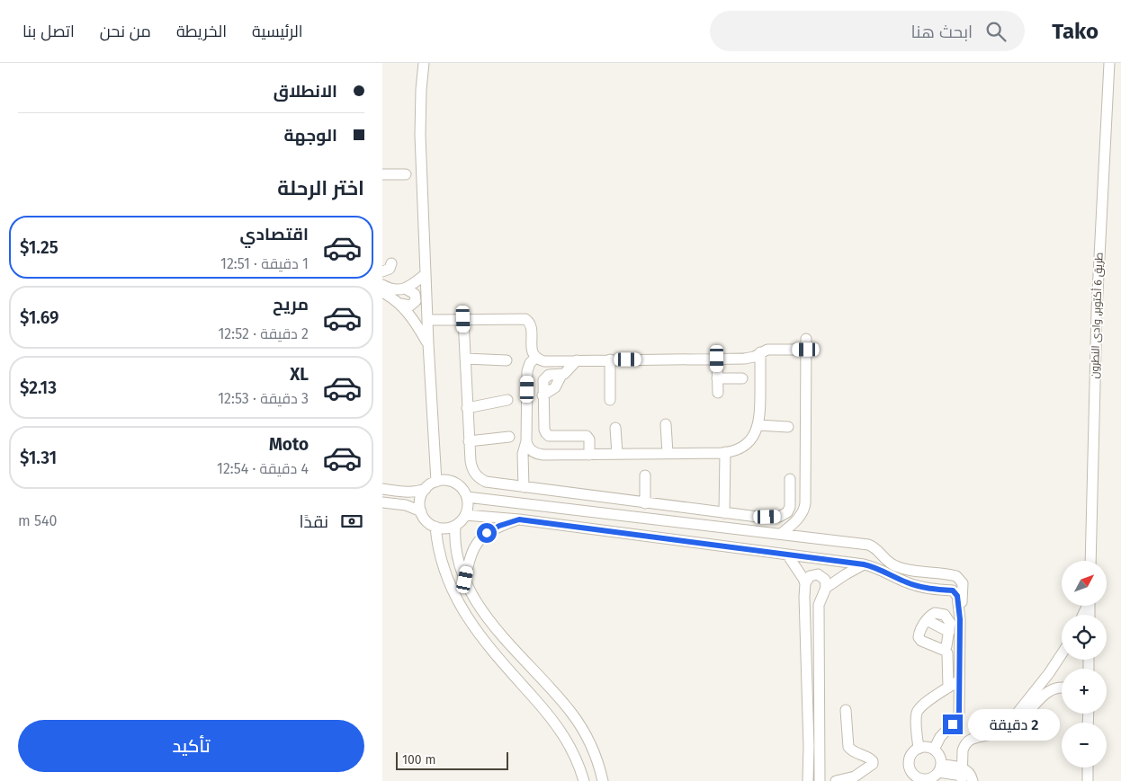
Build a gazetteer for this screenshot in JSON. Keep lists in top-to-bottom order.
{
  "streets": {
    "street": ["طريق 6 أكتوبر, وادى النطرون"]
  },
  "scale_bar": "100 m",
  "north": "top right",
  "page": {
    "header": "Tako",
    "search": "ابحث هنا",
    "nav": [
      "الرئيسية",
      "الخريطة",
      "من نحن",
      "اتصل بنا"
    ],
    "banner": ["الانطلاق", "الوجهة"],
    "heading": "اختر الرحلة",
    "list": [
      {
        "name": "اقتصادي",
        "note": "1 دقيقة · 12:51",
        "value": "$1.25"
      },
      {
        "name": "مريح",
        "note": "2 دقيقة · 12:52",
        "value": "$1.69"
      },
      {
        "name": "XL",
        "note": "3 دقيقة · 12:53",
        "value": "$2.13"
      },
      {
        "name": "Moto",
        "note": "4 دقيقة · 12:54",
        "value": "$1.31"
      }
    ],
    "pay": ["نقدًا", "540 m"],
    "map_buttons": ["+", "−"],
    "bubble": "2 دقيقة",
    "buttons": "تأكيد",
    "scale": "100 m"
  }
}
